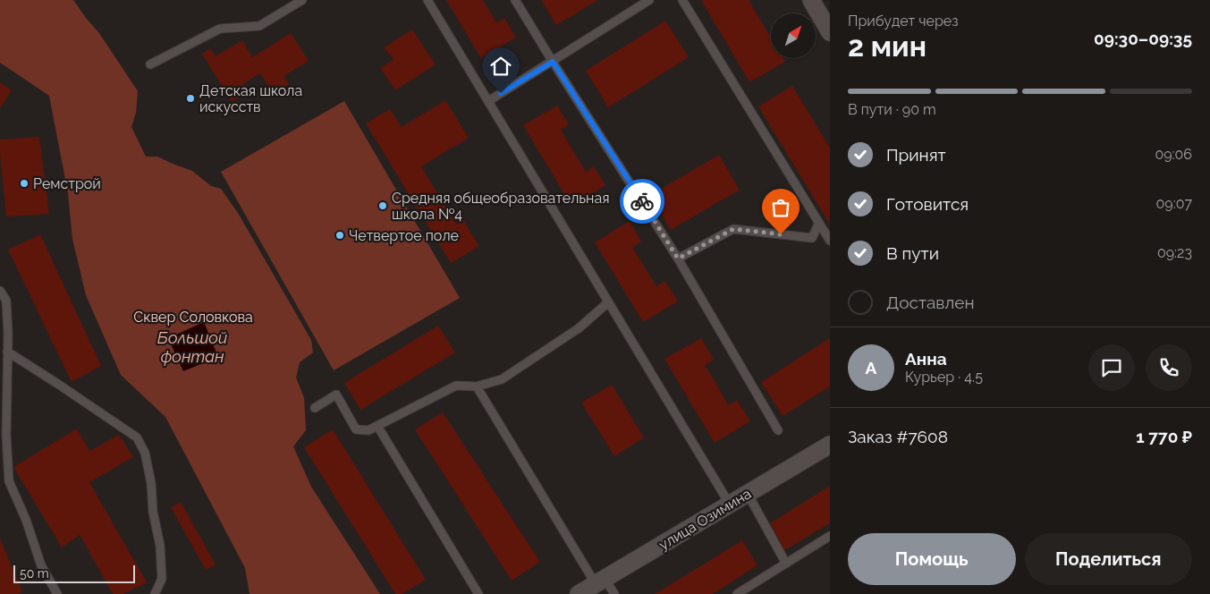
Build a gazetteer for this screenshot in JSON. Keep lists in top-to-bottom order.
{
  "streets": {
    "street": ["улица Озимина"]
  },
  "water": ["Большой фонтан"],
  "parks": ["Сквер Соловкова"],
  "places": [
    "Детская школа искусств",
    "Ремстрой",
    "Средняя общеобразовательная школа №4",
    "Четвертое поле"
  ],
  "scale_bar": "50 m",
  "north": "top right",
  "page": {
    "heading": ["2 мин", "Прибудет через", "09:30–09:35"],
    "panel": [
      "Анна",
      "Курьер · 4.5",
      "Заказ #7608",
      "1 770 ₽"
    ],
    "bar": "В пути · 90 m",
    "list": [
      ["Принят", "09:06"],
      ["Готовится", "09:07"],
      ["В пути", "09:23"],
      "Доставлен"
    ],
    "round": "А",
    "buttons": ["Помощь", "Поделиться"],
    "scale": "50 m"
  }
}
